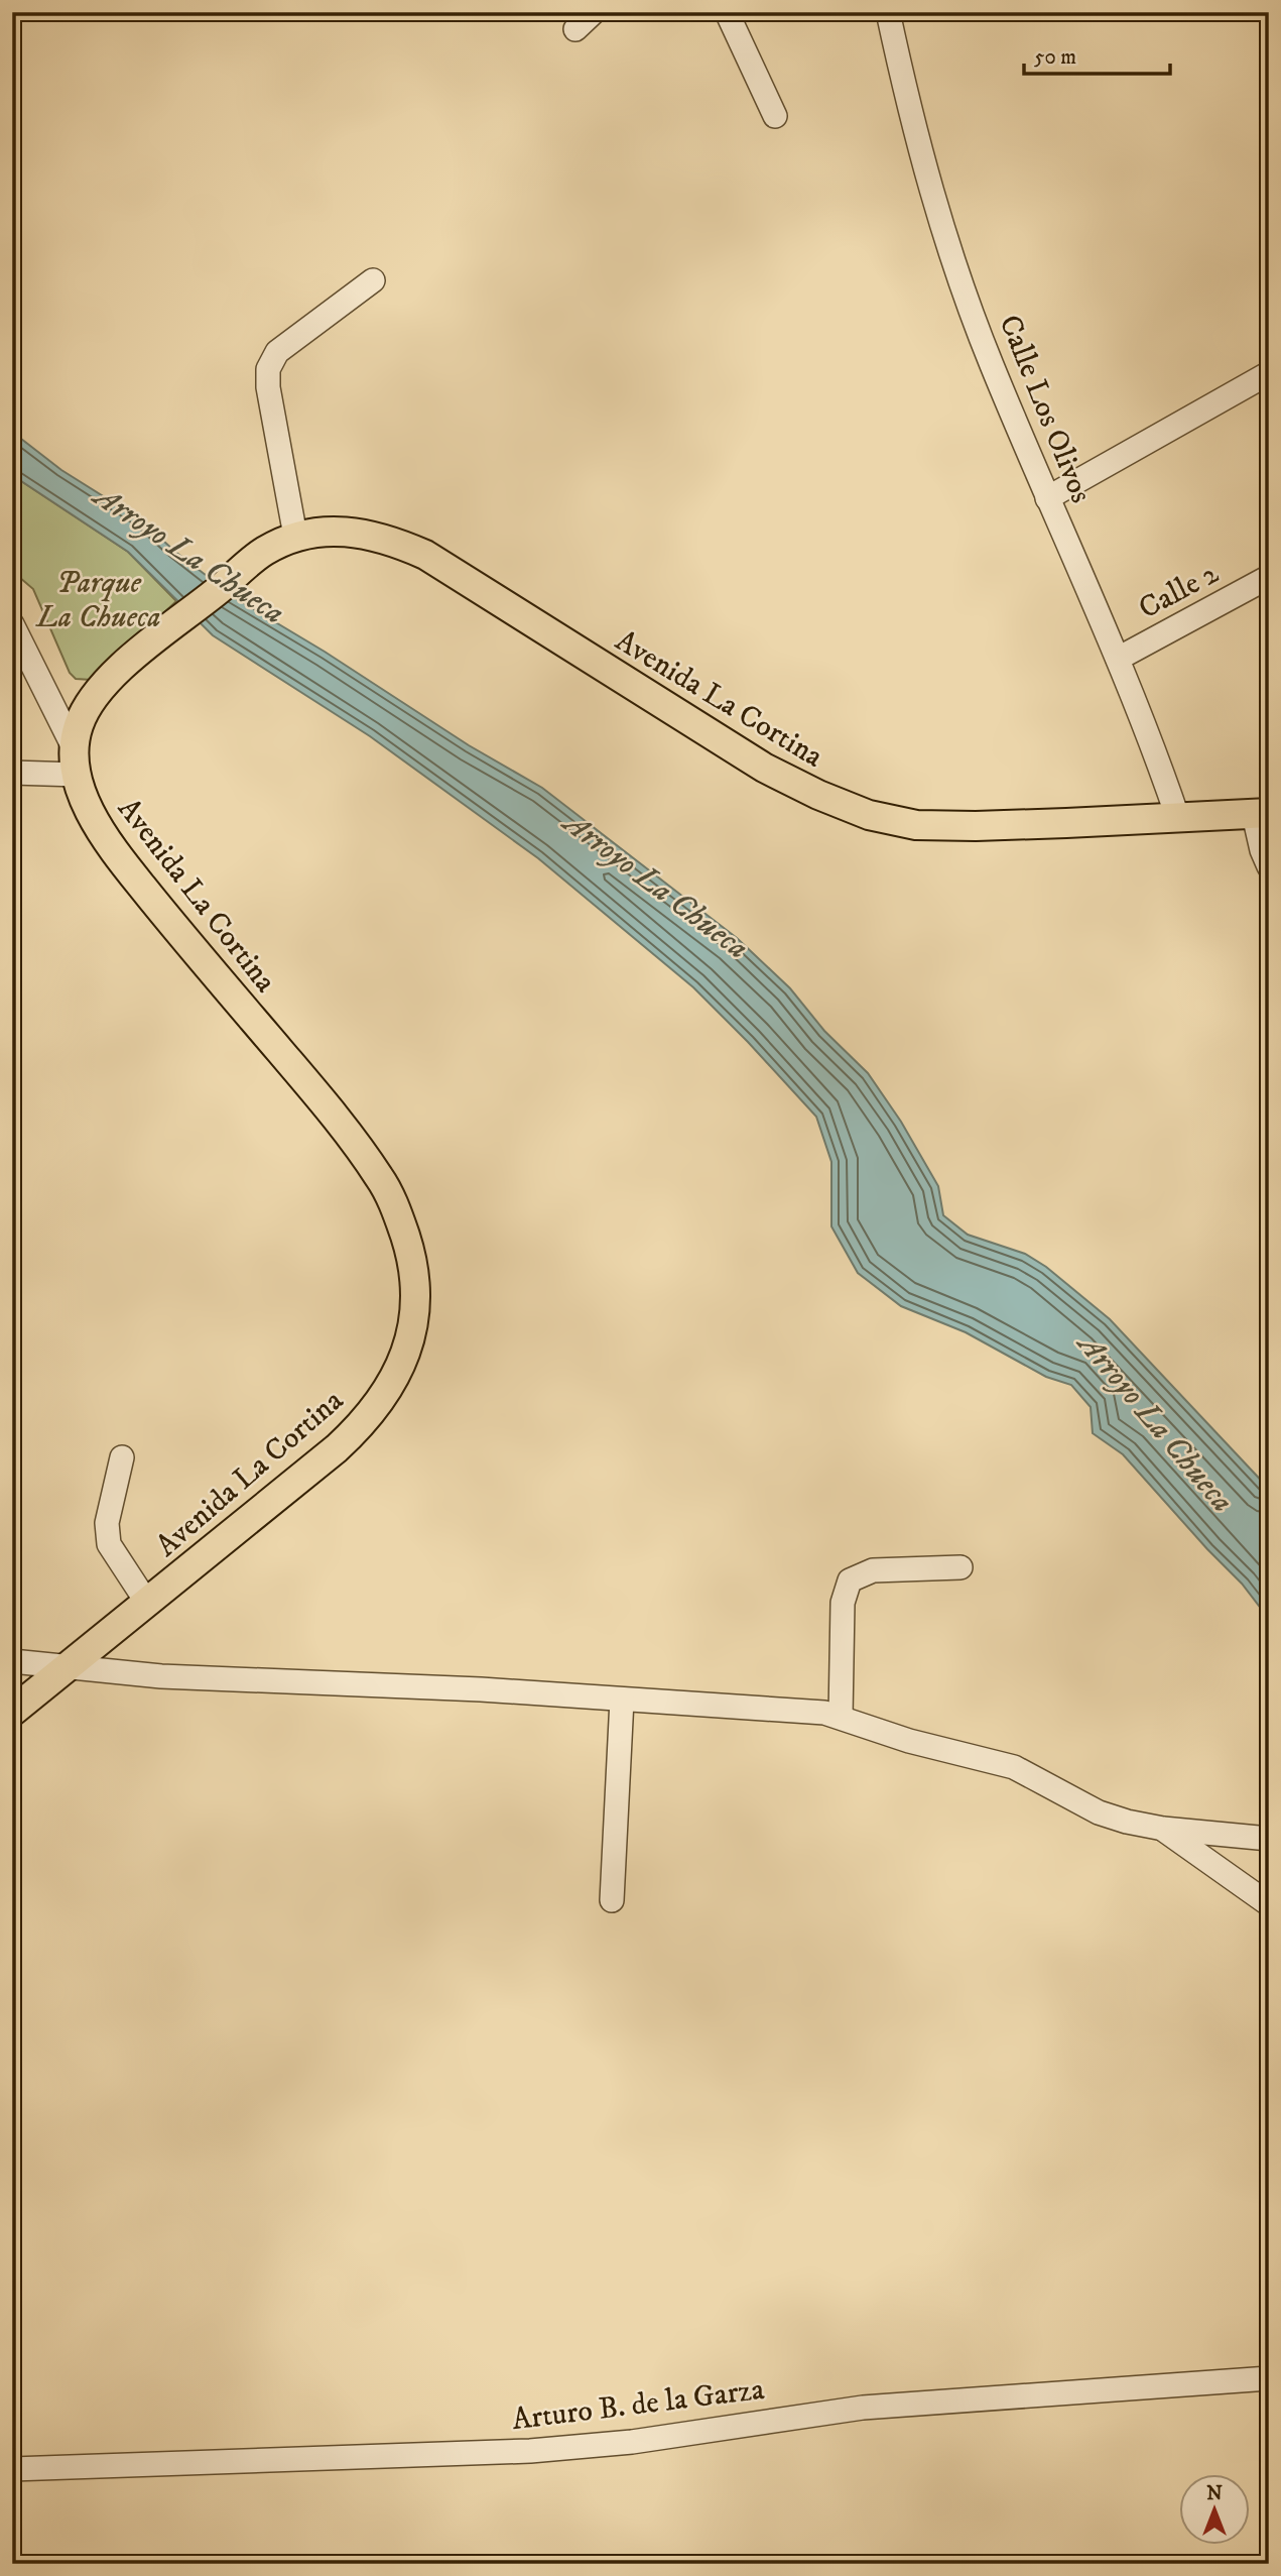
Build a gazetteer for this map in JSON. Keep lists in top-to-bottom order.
{
  "streets": {
    "main road": ["Avenida La Cortina"],
    "street": ["Calle Los Olivos", "Calle 2", "Arturo B. de la Garza"]
  },
  "crossings": [
    ["Calle Los Olivos", "Calle 2"],
    ["Calle Los Olivos", "Avenida La Cortina"]
  ],
  "water": ["Arroyo La Chueca"],
  "parks": ["Parque La Chueca"],
  "scale_bar": "50 m",
  "north": "top"
}
